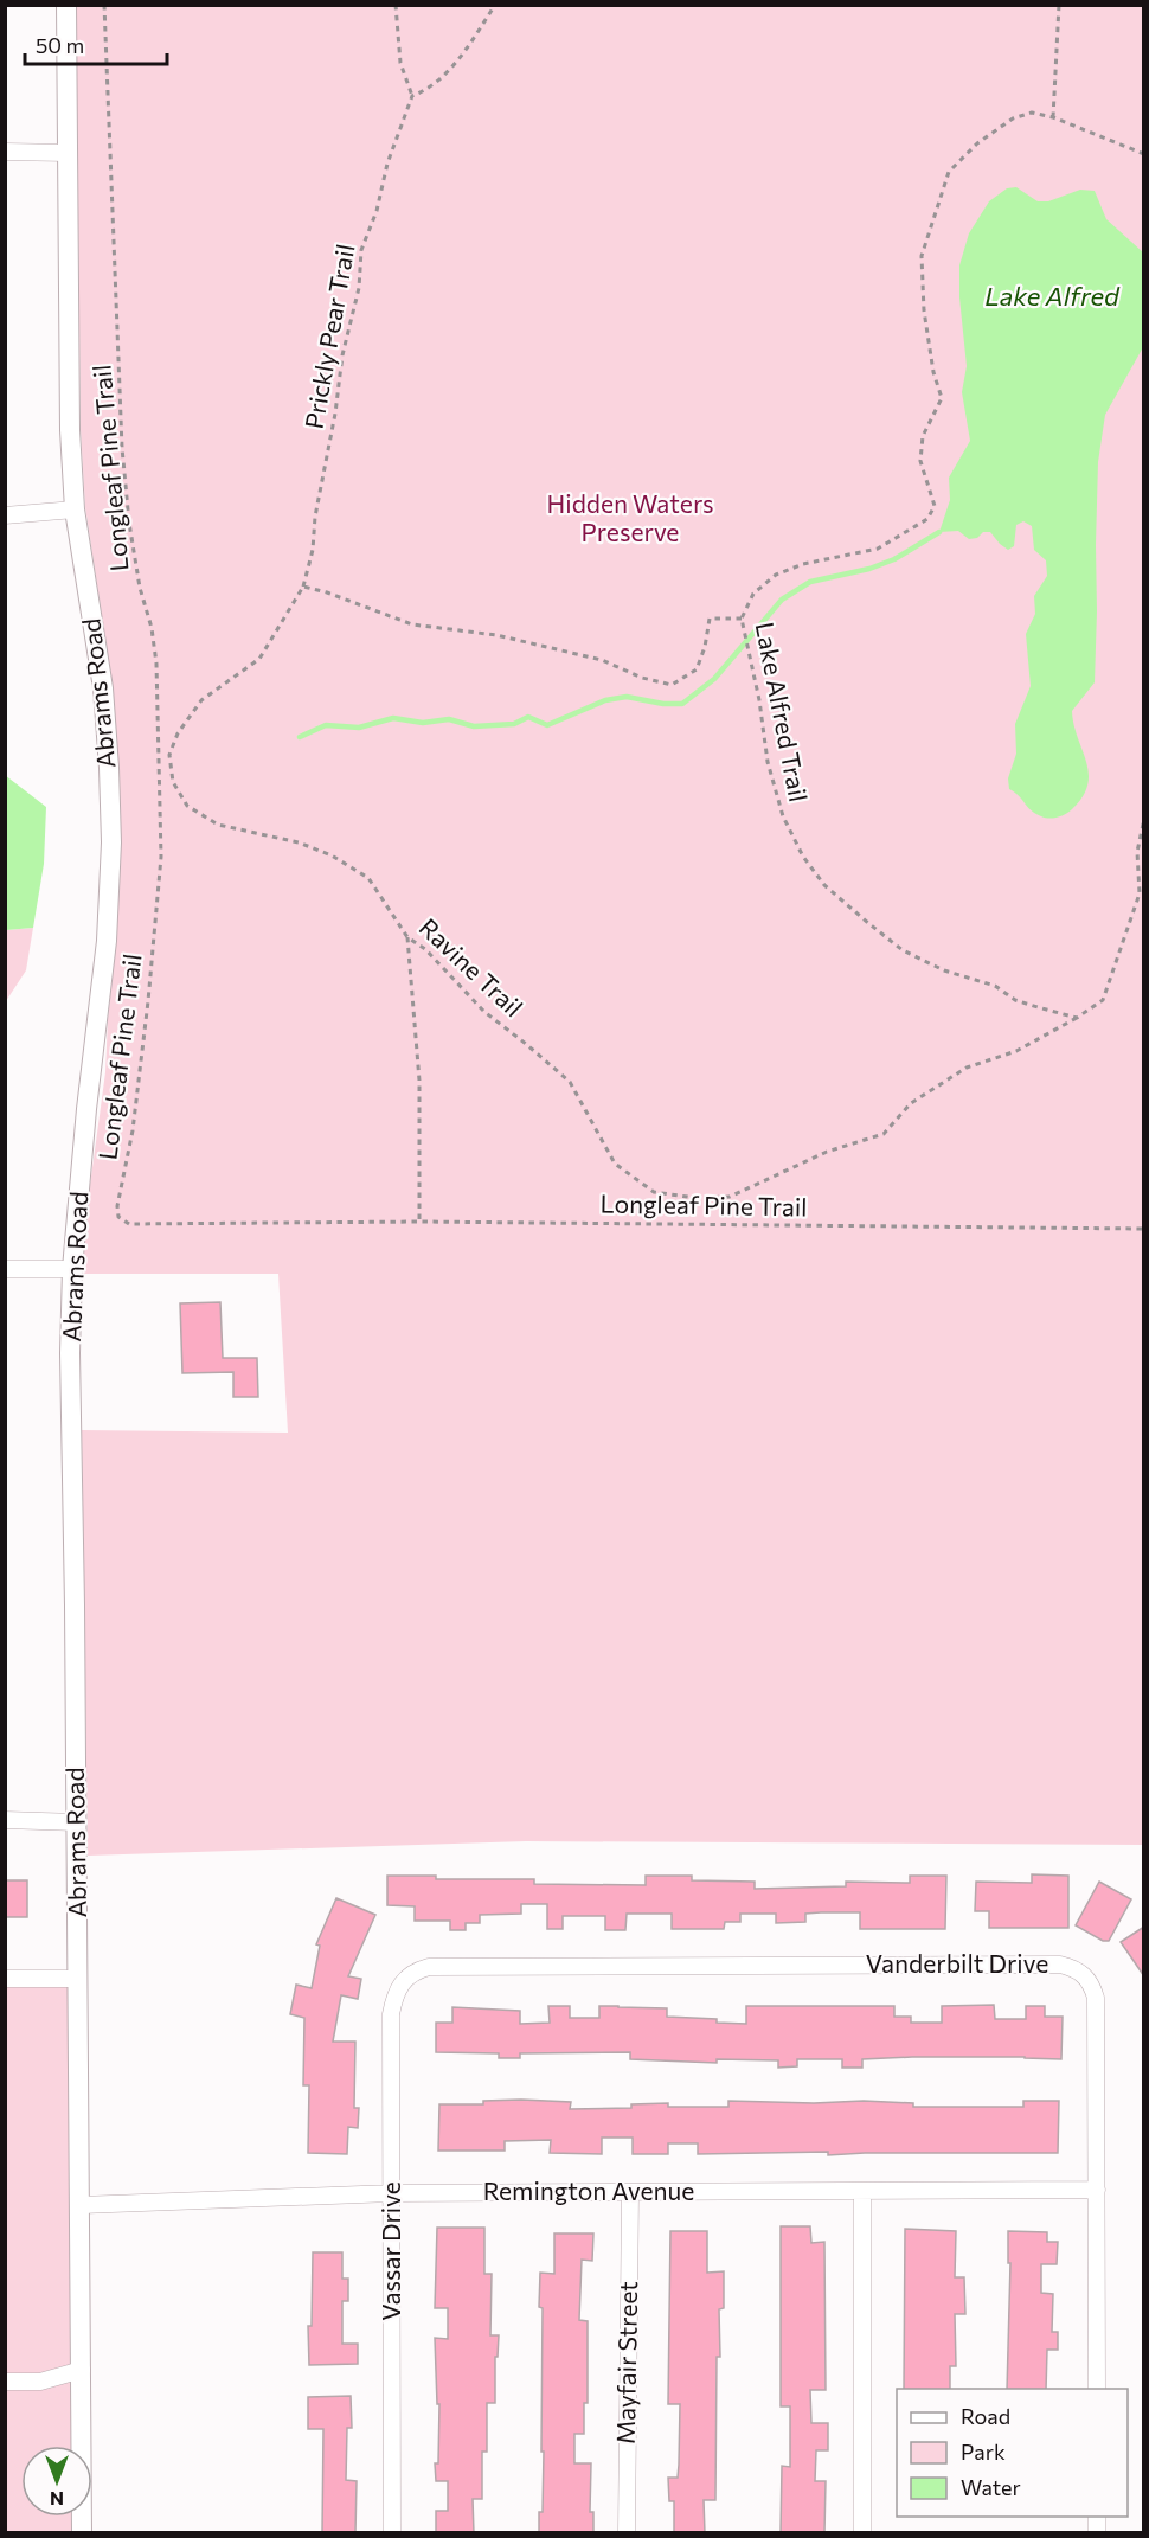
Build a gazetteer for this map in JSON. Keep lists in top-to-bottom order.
{
  "streets": {
    "street": [
      "Abrams Road",
      "Vanderbilt Drive",
      "Remington Avenue",
      "Vassar Drive",
      "Mayfair Street"
    ],
    "path": [
      "Prickly Pear Trail",
      "Longleaf Pine Trail",
      "Lake Alfred Trail",
      "Ravine Trail"
    ]
  },
  "crossings": [
    ["Prickly Pear Trail", "Ravine Trail"],
    ["Abrams Road", "Remington Avenue"],
    ["Lake Alfred Trail", "Ravine Trail"],
    ["Vanderbilt Drive", "Remington Avenue"],
    ["Vanderbilt Drive", "Vassar Drive"],
    ["Remington Avenue", "Vassar Drive"],
    ["Remington Avenue", "Mayfair Street"]
  ],
  "water": ["Lake Alfred"],
  "parks": ["Hidden Waters Preserve"],
  "legend": ["Road", "Park", "Water"],
  "scale_bar": "50 m",
  "north": "bottom"
}
